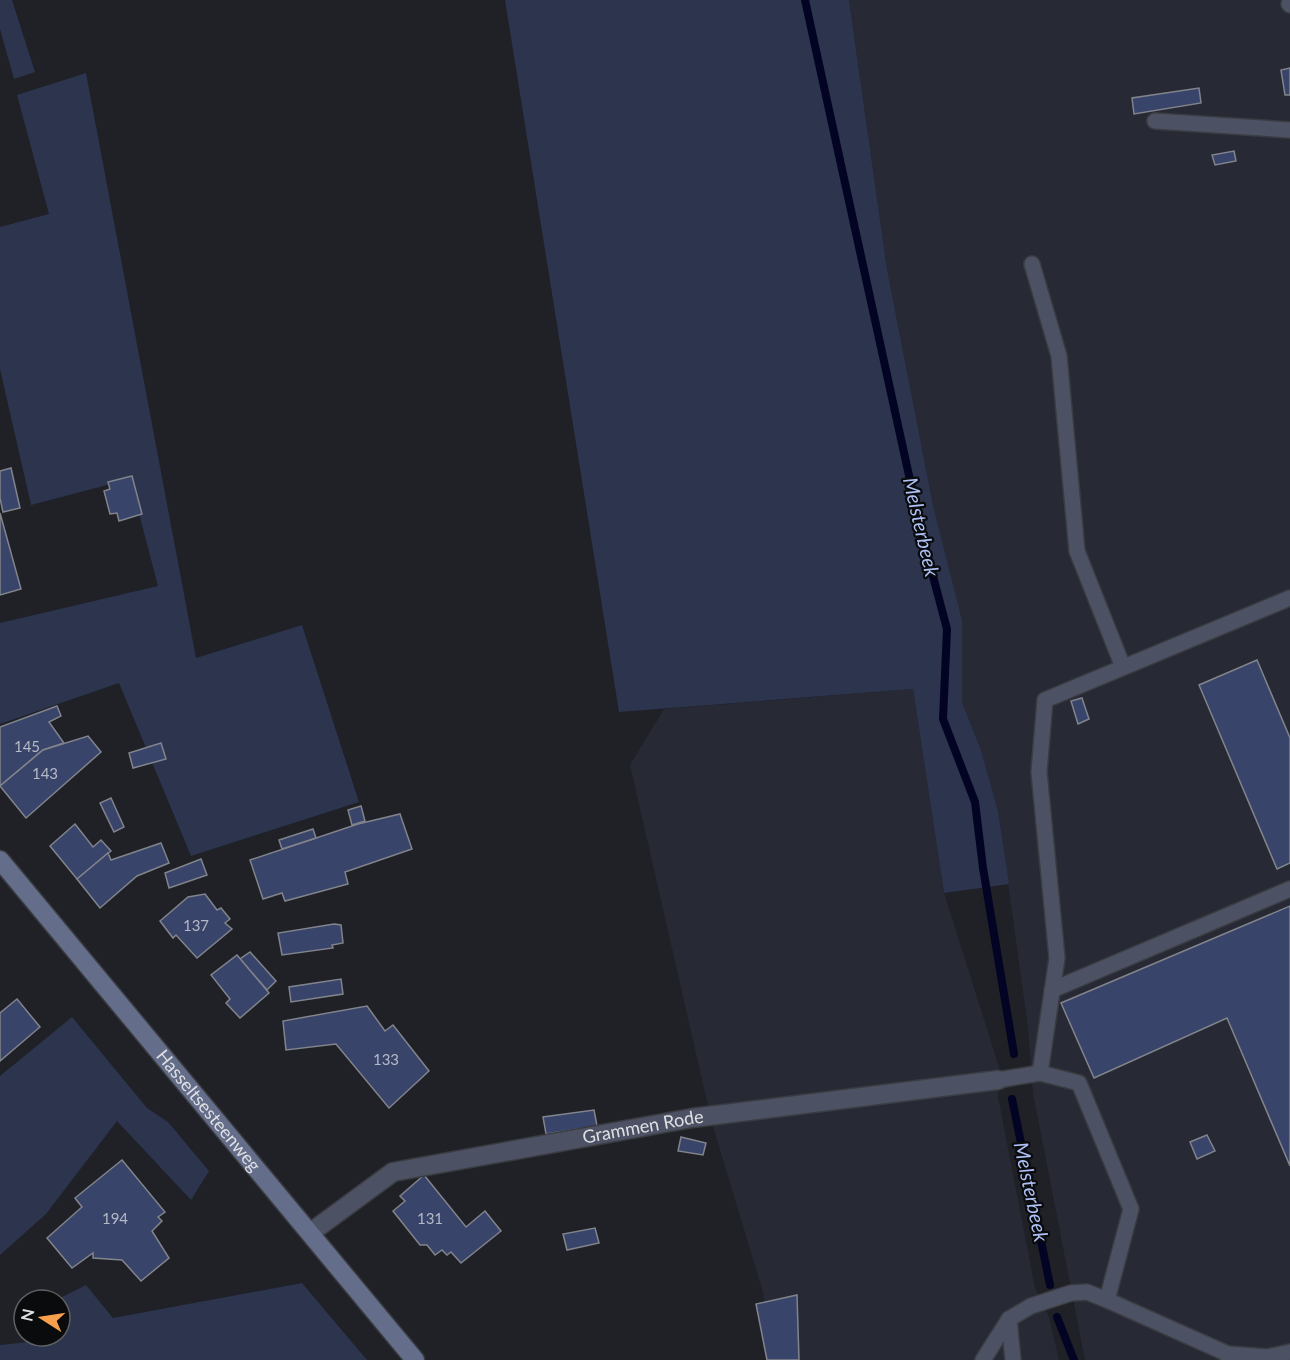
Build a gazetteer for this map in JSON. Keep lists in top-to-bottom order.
{
  "streets": {
    "main road": ["Hasseltsesteenweg"],
    "street": ["Grammen Rode"]
  },
  "crossings": [
    ["Hasseltsesteenweg", "Grammen Rode"]
  ],
  "water": ["Melsterbeek"],
  "house_numbers": [
    "145",
    "143",
    "137",
    "133",
    "194",
    "131"
  ],
  "north": "left"
}
